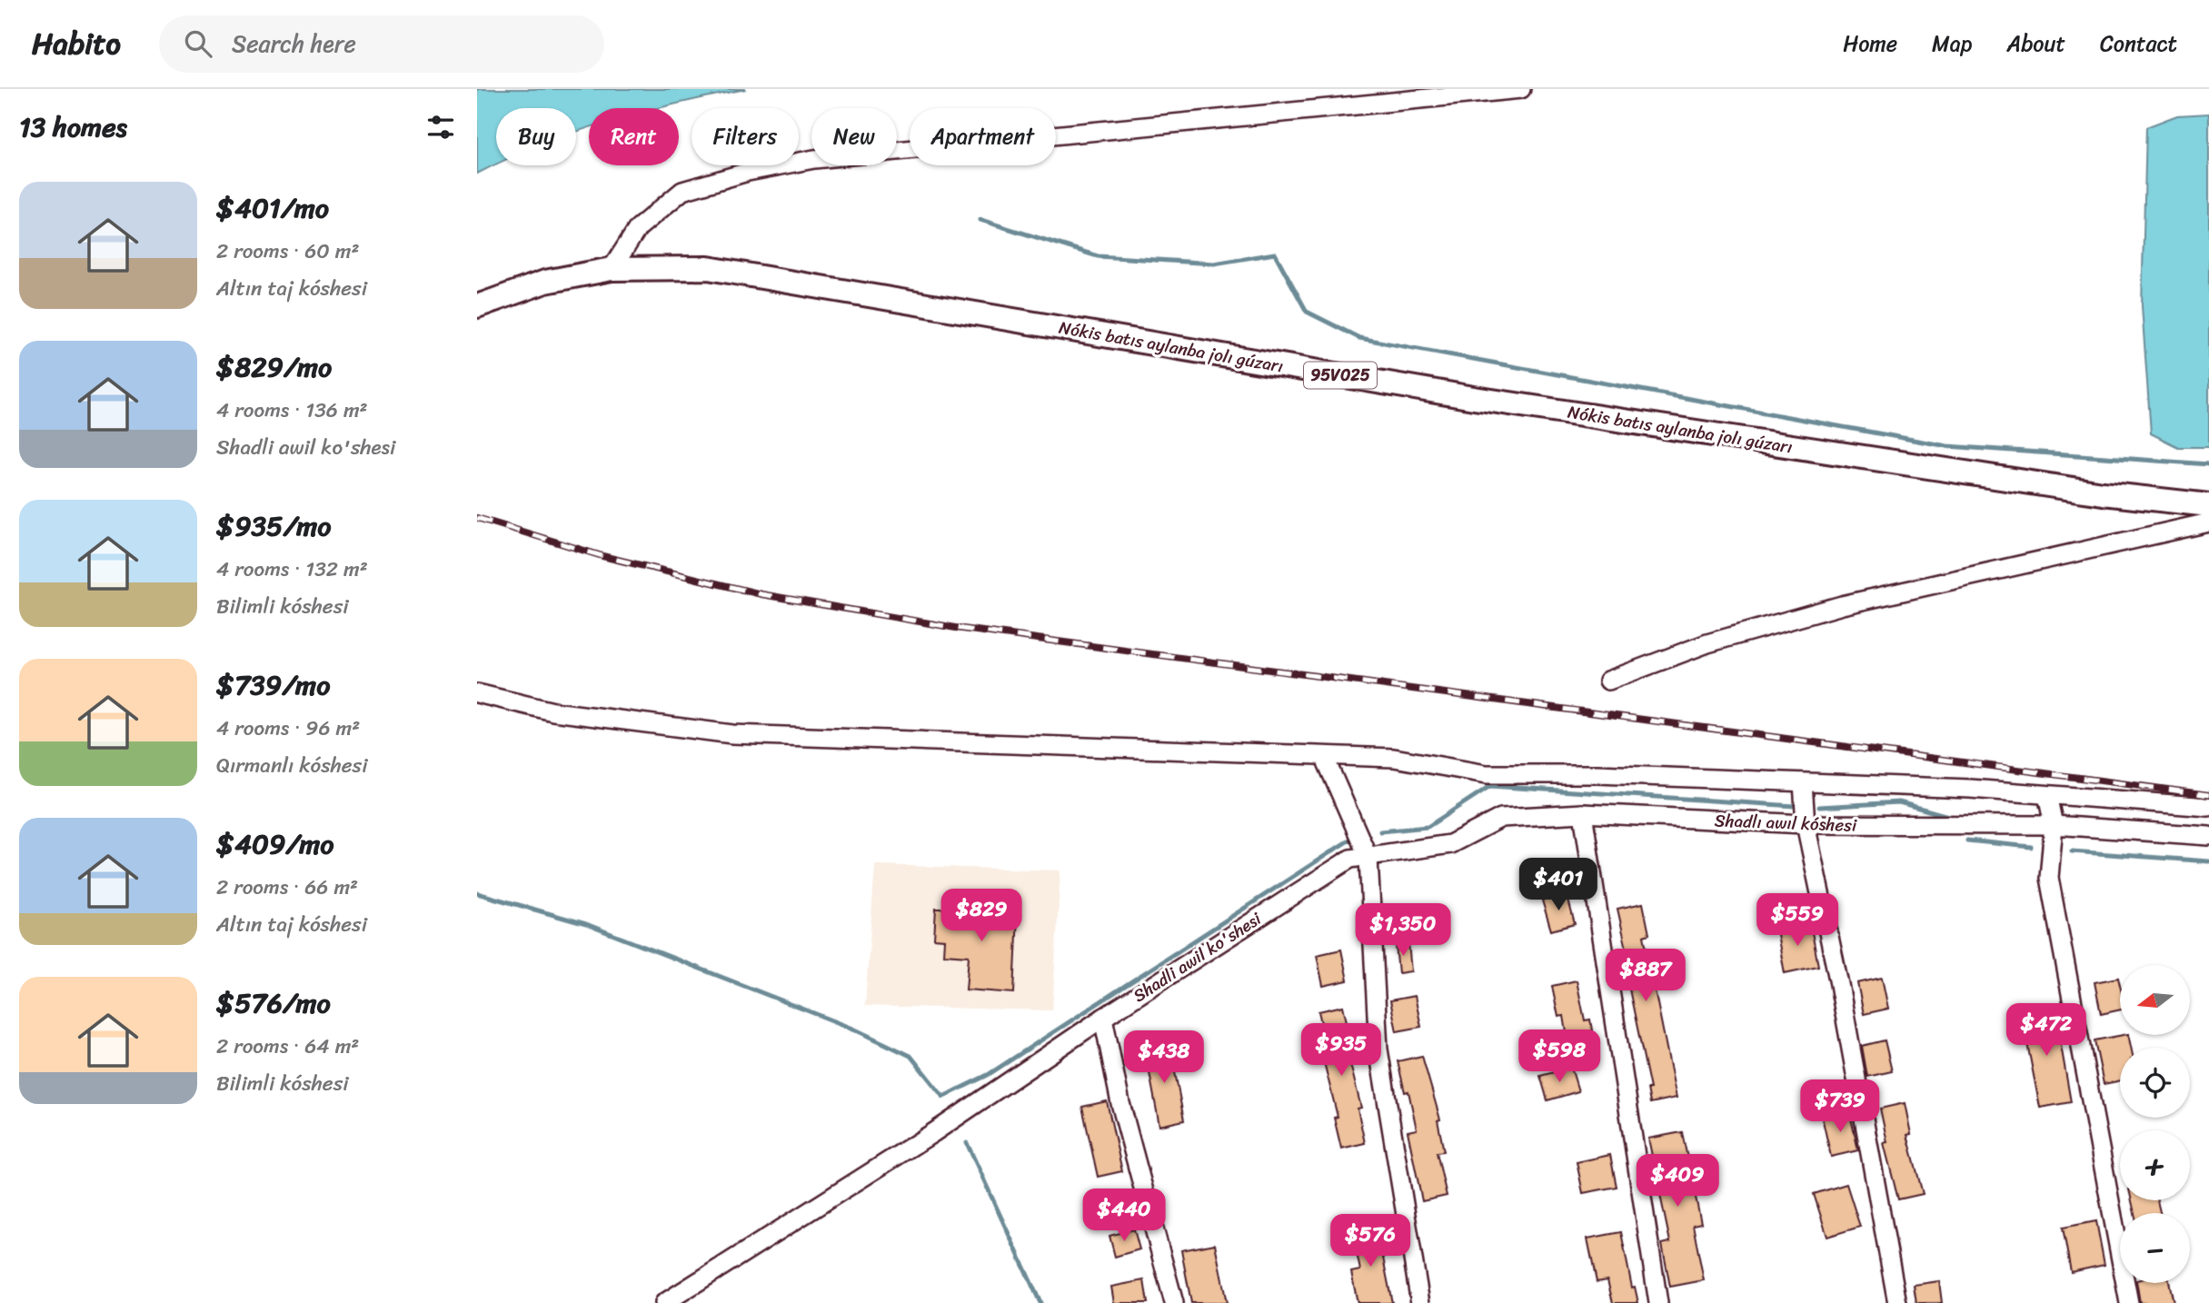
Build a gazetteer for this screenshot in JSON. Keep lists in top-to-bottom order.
{
  "streets": {
    "main road": ["Nókis batıs aylanba jolı gúzarı", "95V025"],
    "street": ["Shadlı awıl kóshesi", "Shadli awil ko'shesi"]
  },
  "crossings": [
    ["Shadlı awıl kóshesi", "Shadli awil ko'shesi"]
  ],
  "north": "left",
  "page": {
    "header": "Habito",
    "search": "Search here",
    "nav": [
      "Home",
      "Map",
      "About",
      "Contact"
    ],
    "heading": "13 homes",
    "chip": [
      "Buy",
      "Rent",
      "Filters",
      "New",
      "Apartment"
    ],
    "list": [
      {
        "name": "$401/mo",
        "note": "2 rooms · 60 m² · Altın taj kóshesi"
      },
      {
        "name": "$829/mo",
        "note": "4 rooms · 136 m² · Shadli awil ko'shesi"
      },
      {
        "name": "$935/mo",
        "note": "4 rooms · 132 m² · Bilimli kóshesi"
      },
      {
        "name": "$739/mo",
        "note": "4 rooms · 96 m² · Qırmanlı kóshesi"
      },
      {
        "name": "$409/mo",
        "note": "2 rooms · 66 m² · Altın taj kóshesi"
      },
      {
        "name": "$576/mo",
        "note": "2 rooms · 64 m² · Bilimli kóshesi"
      }
    ],
    "price": [
      "$401",
      "$829",
      "$559",
      "$1,350",
      "$887",
      "$472",
      "$935",
      "$598",
      "$438",
      "$739",
      "$409",
      "$440",
      "$576"
    ],
    "map_buttons": ["+", "−"]
  }
}
